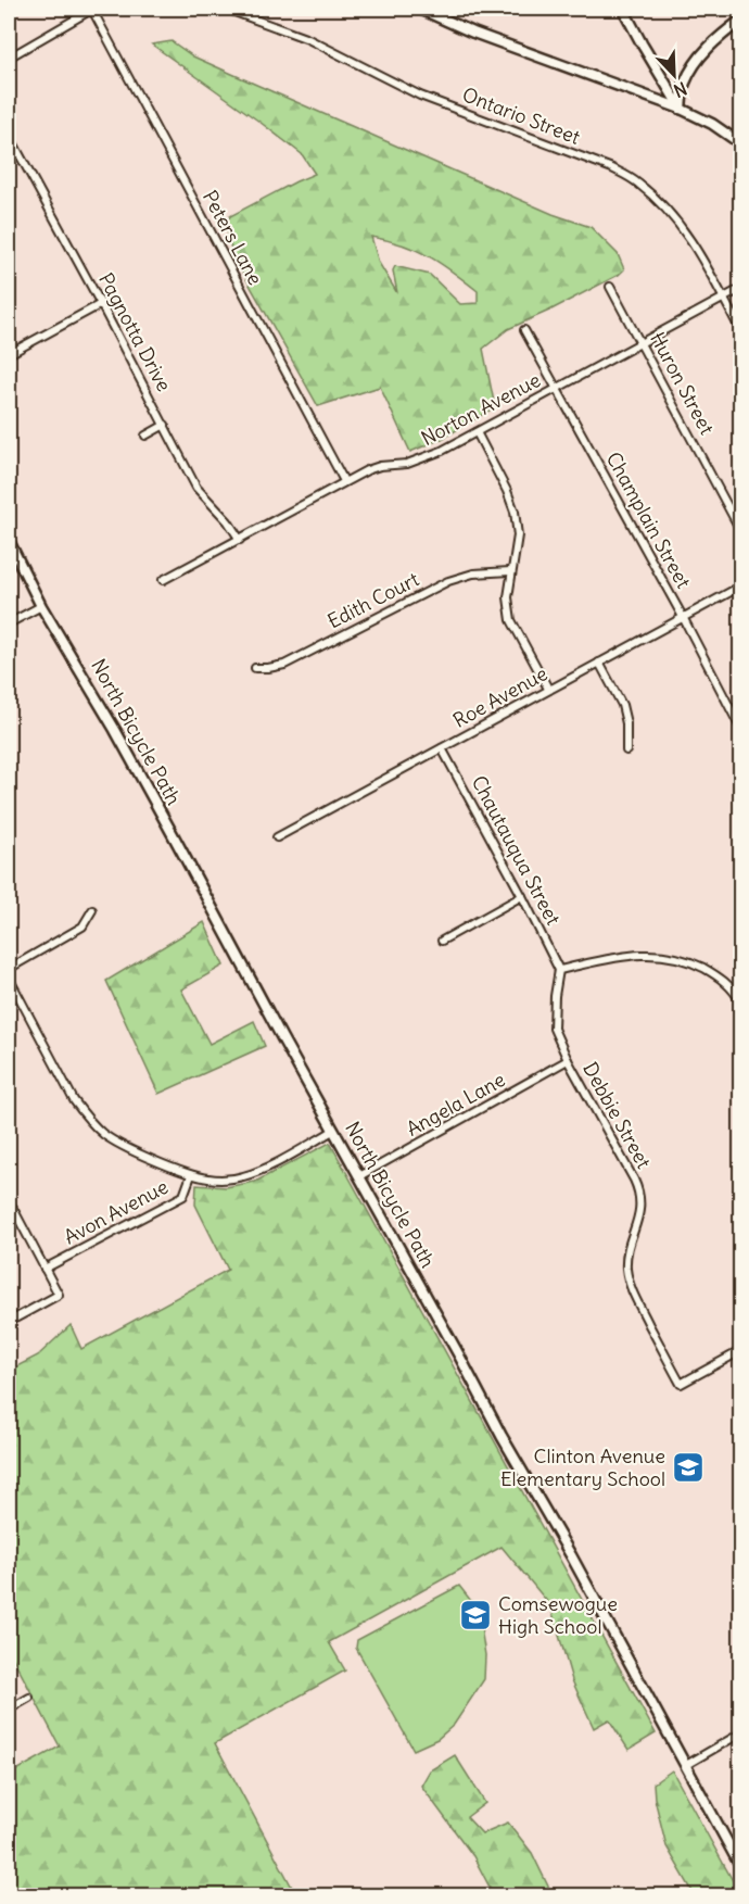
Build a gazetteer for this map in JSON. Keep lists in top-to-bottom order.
{
  "streets": {
    "street": [
      "Ontario Street",
      "Peters Lane",
      "Pagnotta Drive",
      "Huron Street",
      "Norton Avenue",
      "Champlain Street",
      "Edith Court",
      "Roe Avenue",
      "North Bicycle Path",
      "Chautauqua Street",
      "Angela Lane",
      "Debbie Street",
      "Avon Avenue"
    ]
  },
  "crossings": [
    ["Ontario Street", "Norton Avenue"],
    ["Peters Lane", "Norton Avenue"],
    ["Pagnotta Drive", "Norton Avenue"],
    ["Huron Street", "Norton Avenue"],
    ["Norton Avenue", "Champlain Street"],
    ["Champlain Street", "Roe Avenue"],
    ["Roe Avenue", "Chautauqua Street"],
    ["North Bicycle Path", "Angela Lane"],
    ["Chautauqua Street", "Debbie Street"],
    ["Angela Lane", "Debbie Street"]
  ],
  "places": {
    "school or university": ["Clinton Avenue Elementary School", "Comsewogue High School"]
  },
  "north": "bottom right"
}
